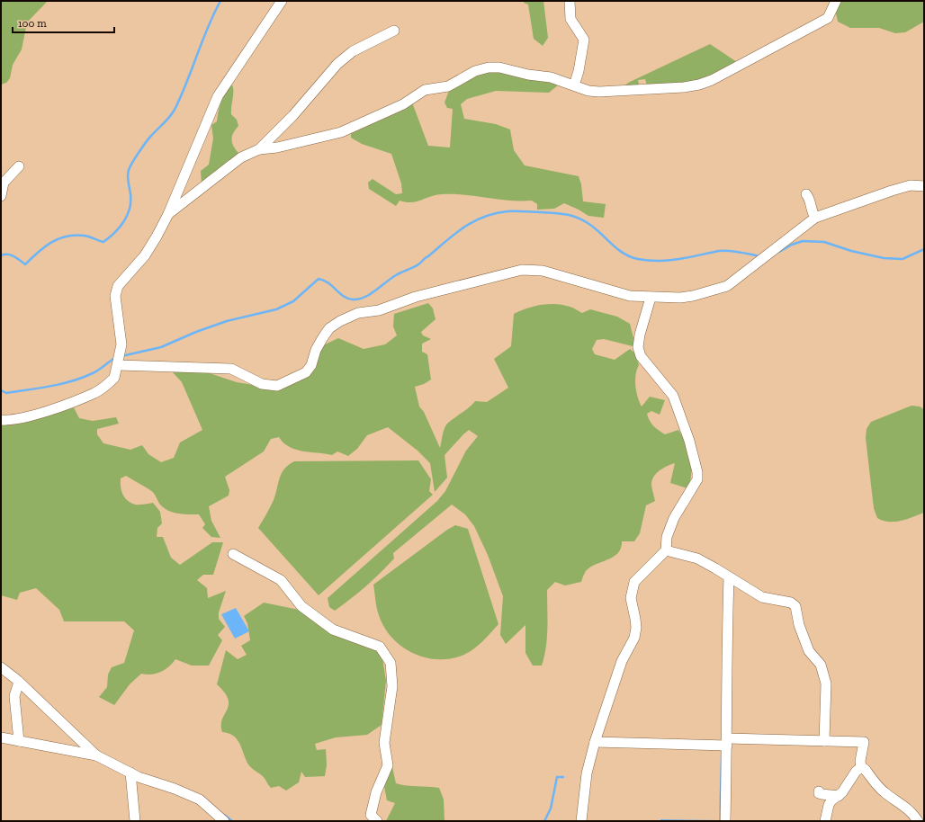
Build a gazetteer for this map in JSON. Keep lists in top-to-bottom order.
{
  "scale_bar": "100 m"
}
